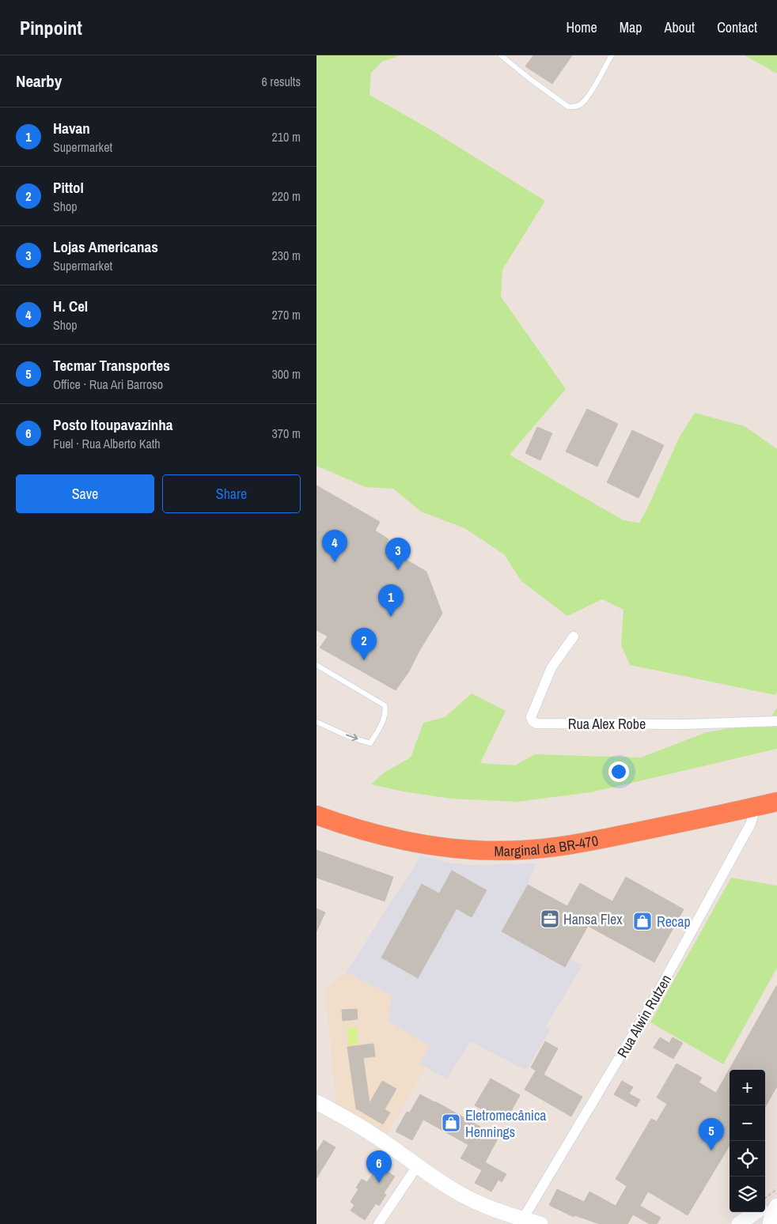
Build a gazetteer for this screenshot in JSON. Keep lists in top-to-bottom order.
{
  "streets": {
    "highway": ["Marginal da BR-470"],
    "street": ["Rua Alex Robe", "Rua Alwin Rutzen"]
  },
  "crossings": [
    ["Marginal da BR-470", "Rua Alwin Rutzen"]
  ],
  "places": {
    "office": ["Hansa Flex"],
    "shop": ["Recap", "Eletromecânica Hennings"]
  },
  "page": {
    "header": "Pinpoint",
    "nav": [
      "Home",
      "Map",
      "About",
      "Contact"
    ],
    "heading": ["Nearby", "6 results"],
    "list": [
      {
        "mark": "1",
        "name": "Havan",
        "note": "Supermarket",
        "value": "210 m"
      },
      {
        "mark": "2",
        "name": "Pittol",
        "note": "Shop",
        "value": "220 m"
      },
      {
        "mark": "3",
        "name": "Lojas Americanas",
        "note": "Supermarket",
        "value": "230 m"
      },
      {
        "mark": "4",
        "name": "H. Cel",
        "note": "Shop",
        "value": "270 m"
      },
      {
        "mark": "5",
        "name": "Tecmar Transportes",
        "note": "Office · Rua Ari Barroso",
        "value": "300 m"
      },
      {
        "mark": "6",
        "name": "Posto Itoupavazinha",
        "note": "Fuel · Rua Alberto Kath",
        "value": "370 m"
      }
    ],
    "buttons": ["Save", "Share"],
    "pins": [
      "4",
      "3",
      "1",
      "2",
      "5",
      "6"
    ],
    "map_buttons": ["+", "−"]
  }
}
